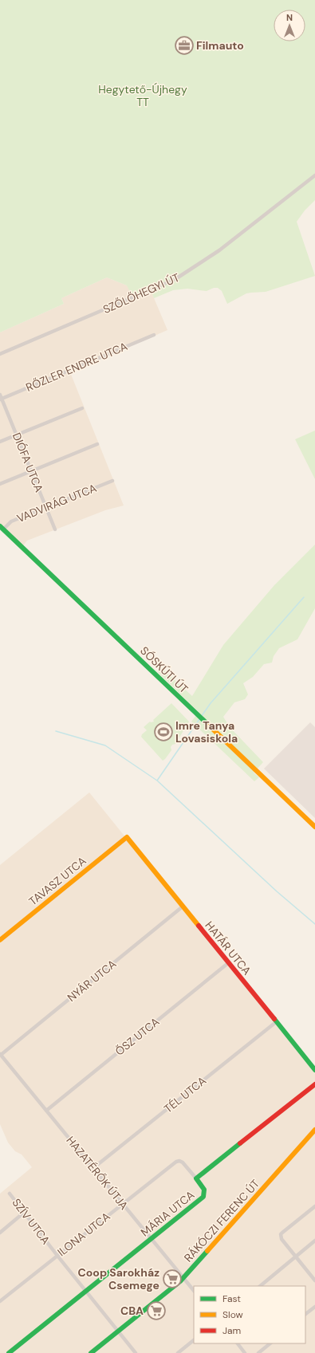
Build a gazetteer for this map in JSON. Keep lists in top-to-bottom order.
{
  "streets": {
    "street": [
      "SZŐLŐHEGYI ÚT",
      "RŐZLER ENDRE UTCA",
      "DIÓFA UTCA",
      "VADVIRÁG UTCA",
      "SÓSKÚTI ÚT",
      "TAVASZ UTCA",
      "HATÁR UTCA",
      "NYÁR UTCA",
      "ŐSZ UTCA",
      "TÉL UTCA",
      "HAZATÉRŐK ÚTJA",
      "MÁRIA UTCA",
      "RÁKÓCZI FERENC ÚT",
      "SZÍV UTCA",
      "ILONA UTCA"
    ]
  },
  "crossings": [
    ["RŐZLER ENDRE UTCA", "DIÓFA UTCA"],
    ["DIÓFA UTCA", "VADVIRÁG UTCA"],
    ["VADVIRÁG UTCA", "SÓSKÚTI ÚT"],
    ["TAVASZ UTCA", "HATÁR UTCA"],
    ["HATÁR UTCA", "NYÁR UTCA"],
    ["HATÁR UTCA", "ŐSZ UTCA"],
    ["HATÁR UTCA", "TÉL UTCA"],
    ["NYÁR UTCA", "HAZATÉRŐK ÚTJA"],
    ["ŐSZ UTCA", "HAZATÉRŐK ÚTJA"],
    ["TÉL UTCA", "HAZATÉRŐK ÚTJA"],
    ["HAZATÉRŐK ÚTJA", "MÁRIA UTCA"],
    ["HAZATÉRŐK ÚTJA", "RÁKÓCZI FERENC ÚT"],
    ["HAZATÉRŐK ÚTJA", "ILONA UTCA"],
    ["MÁRIA UTCA", "SZÍV UTCA"],
    ["MÁRIA UTCA", "ILONA UTCA"],
    ["RÁKÓCZI FERENC ÚT", "SZÍV UTCA"],
    ["SZÍV UTCA", "ILONA UTCA"]
  ],
  "parks": ["Hegytető-Újhegy TT"],
  "places": {
    "office": ["Filmauto"],
    "sports": ["Imre Tanya Lovasiskola"],
    "supermarket": ["Coop Sarokház Csemege", "CBA"]
  },
  "legend": ["Fast", "Slow", "Jam"],
  "north": "top"
}
